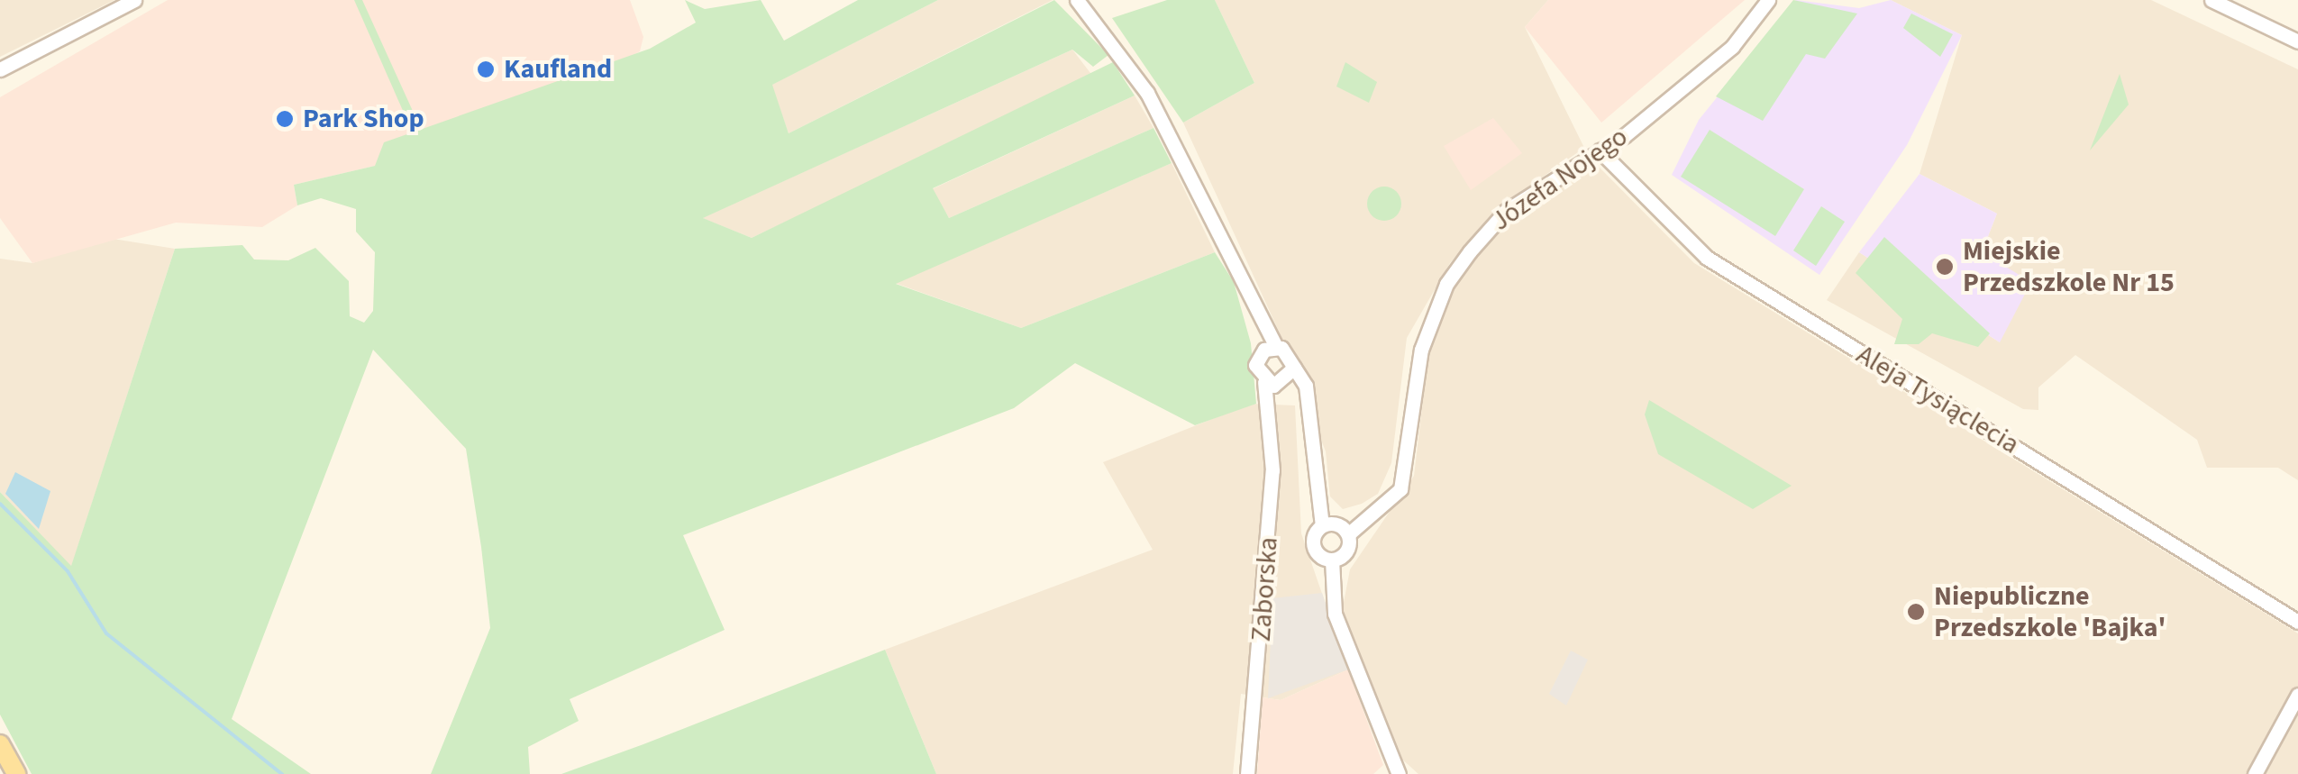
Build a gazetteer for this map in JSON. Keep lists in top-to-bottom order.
{
  "streets": {
    "street": ["Józefa Nojego", "Aleja Tysiąclecia", "Zaborska"]
  },
  "crossings": [
    ["Józefa Nojego", "Aleja Tysiąclecia"]
  ],
  "places": [
    "Kaufland",
    "Park Shop",
    "Miejskie Przedszkole Nr 15",
    "Niepubliczne Przedszkole 'Bajka'"
  ]
}
